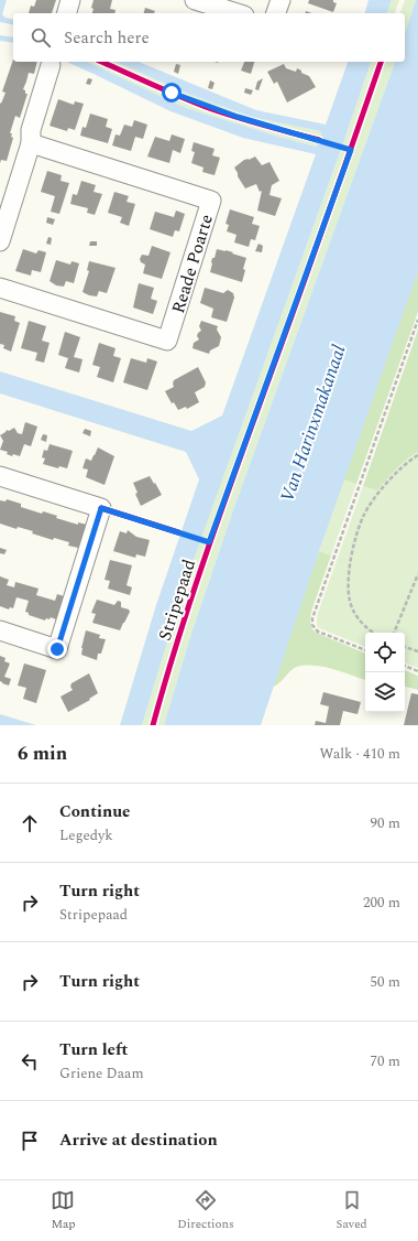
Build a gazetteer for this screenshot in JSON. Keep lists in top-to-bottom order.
{
  "streets": {
    "street": ["Reade Poarte"],
    "cycle path": ["Stripepaad"]
  },
  "water": ["Van Harinxmakanaal"],
  "page": {
    "search": "Search here",
    "heading": ["6 min", "Walk · 410 m"],
    "list": [
      ["Continue", "Legedyk", "90 m"],
      ["Turn right", "Stripepaad", "200 m"],
      ["Turn right", "50 m"],
      ["Turn left", "Griene Daam", "70 m"],
      "Arrive at destination"
    ],
    "nav": ["Map", "Directions", "Saved"]
  }
}
